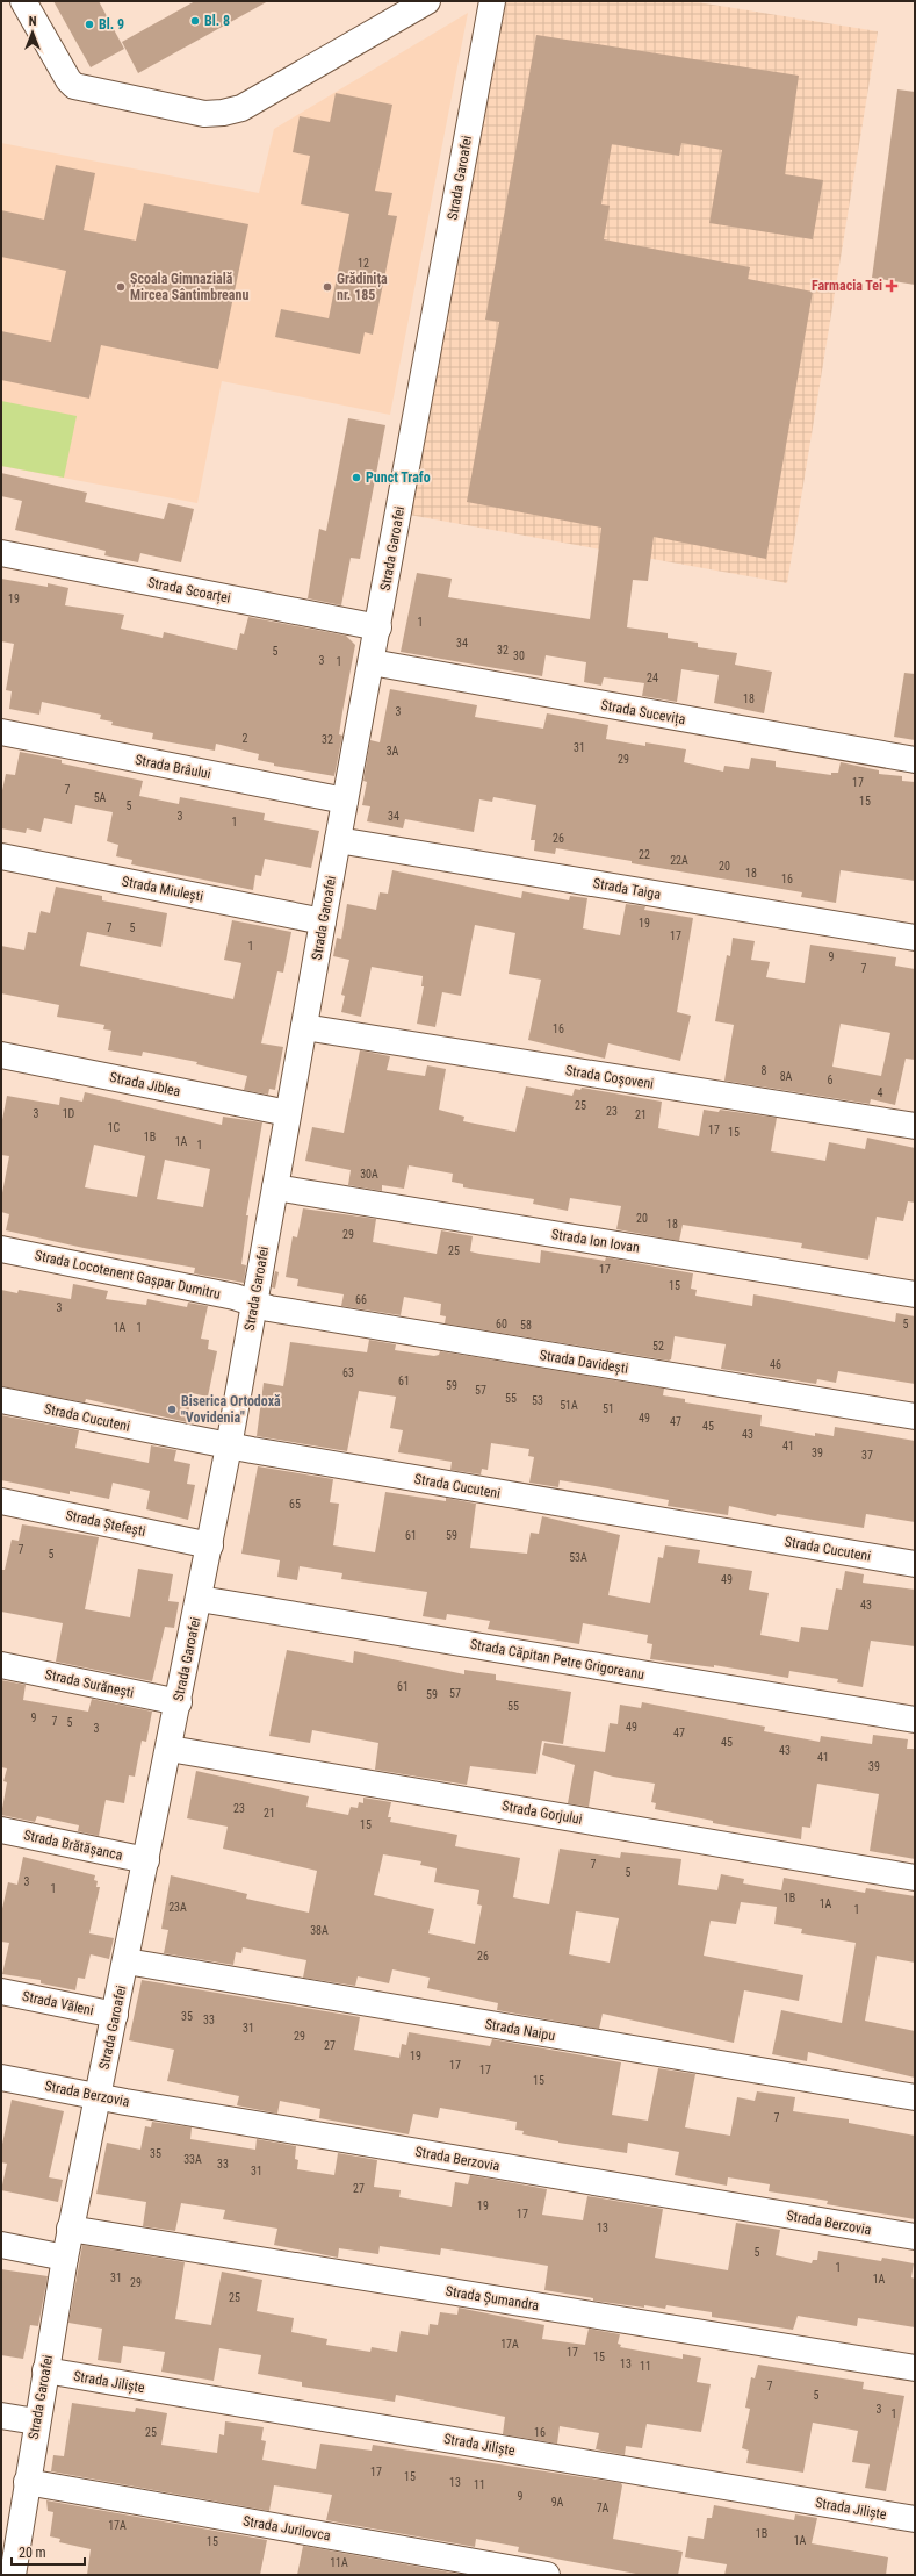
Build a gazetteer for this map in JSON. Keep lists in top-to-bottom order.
{
  "streets": {
    "street": [
      "Strada Garoafei",
      "Strada Scoarței",
      "Strada Sucevița",
      "Strada Brâului",
      "Strada Miulești",
      "Strada Taiga",
      "Strada Coșoveni",
      "Strada Jiblea",
      "Strada Ion Iovan",
      "Strada Locotenent Gașpar Dumitru",
      "Strada Davidești",
      "Strada Cucuteni",
      "Strada Ștefești",
      "Strada Căpitan Petre Grigoreanu",
      "Strada Surănești",
      "Strada Gorjului",
      "Strada Brătășanca",
      "Strada Văleni",
      "Strada Naipu",
      "Strada Berzovia",
      "Strada Șumandra",
      "Strada Jiliște",
      "Strada Jurilovca"
    ]
  },
  "crossings": [
    ["Strada Garoafei", "Strada Scoarței"],
    ["Strada Garoafei", "Strada Sucevița"],
    ["Strada Garoafei", "Strada Brâului"],
    ["Strada Garoafei", "Strada Miulești"],
    ["Strada Garoafei", "Strada Taiga"],
    ["Strada Garoafei", "Strada Coșoveni"],
    ["Strada Garoafei", "Strada Jiblea"],
    ["Strada Garoafei", "Strada Ion Iovan"],
    ["Strada Garoafei", "Strada Locotenent Gașpar Dumitru"],
    ["Strada Garoafei", "Strada Davidești"],
    ["Strada Garoafei", "Strada Cucuteni"],
    ["Strada Garoafei", "Strada Ștefești"],
    ["Strada Garoafei", "Strada Căpitan Petre Grigoreanu"],
    ["Strada Garoafei", "Strada Surănești"],
    ["Strada Garoafei", "Strada Gorjului"],
    ["Strada Garoafei", "Strada Brătășanca"],
    ["Strada Garoafei", "Strada Văleni"],
    ["Strada Garoafei", "Strada Naipu"],
    ["Strada Garoafei", "Strada Berzovia"],
    ["Strada Garoafei", "Strada Șumandra"],
    ["Strada Garoafei", "Strada Jiliște"],
    ["Strada Garoafei", "Strada Jurilovca"],
    ["Strada Locotenent Gașpar Dumitru", "Strada Davidești"]
  ],
  "places": {
    "other": [
      "Bl. 8",
      "Bl. 9",
      "Școala Gimnazială Mircea Sântimbreanu",
      "Grădinița nr. 185",
      "Punct Trafo",
      "Biserica Ortodoxă \"Vovidenia\""
    ],
    "health": ["Farmacia Tei"]
  },
  "house_numbers": [
    "12",
    "19",
    "1",
    "34",
    "32",
    "5",
    "30",
    "3",
    "1",
    "24",
    "18",
    "3",
    "2",
    "32",
    "31",
    "3A",
    "29",
    "17",
    "7",
    "5A",
    "15",
    "5",
    "3",
    "34",
    "1",
    "26",
    "22",
    "22A",
    "20",
    "18",
    "16",
    "19",
    "7",
    "5",
    "17",
    "1",
    "9",
    "7",
    "16",
    "8",
    "8A",
    "6",
    "4",
    "25",
    "23",
    "3",
    "1D",
    "21",
    "1C",
    "17",
    "15",
    "1B",
    "1A",
    "1",
    "30A",
    "20",
    "18",
    "29",
    "25",
    "17",
    "15",
    "66",
    "3",
    "60",
    "5",
    "58",
    "1A",
    "1",
    "52",
    "46",
    "63",
    "61",
    "59",
    "57",
    "55",
    "53",
    "51A",
    "51",
    "49",
    "47",
    "45",
    "43",
    "41",
    "39",
    "37",
    "65",
    "61",
    "59",
    "7",
    "5",
    "53A",
    "49",
    "43",
    "61",
    "57",
    "59",
    "55",
    "9",
    "7",
    "5",
    "49",
    "3",
    "47",
    "45",
    "43",
    "41",
    "39",
    "23",
    "21",
    "15",
    "7",
    "5",
    "3",
    "1",
    "1B",
    "1A",
    "23A",
    "1",
    "38A",
    "26",
    "35",
    "33",
    "31",
    "29",
    "27",
    "19",
    "17",
    "17",
    "15",
    "7",
    "35",
    "33A",
    "33",
    "31",
    "27",
    "19",
    "17",
    "13",
    "5",
    "1",
    "31",
    "1A",
    "29",
    "25",
    "17A",
    "17",
    "15",
    "13",
    "11",
    "7",
    "5",
    "3",
    "1",
    "25",
    "16",
    "17",
    "15",
    "13",
    "11",
    "9",
    "9A",
    "7A",
    "17A",
    "1B",
    "1A",
    "15",
    "11A"
  ],
  "scale_bar": "20 m",
  "north": "top"
}
